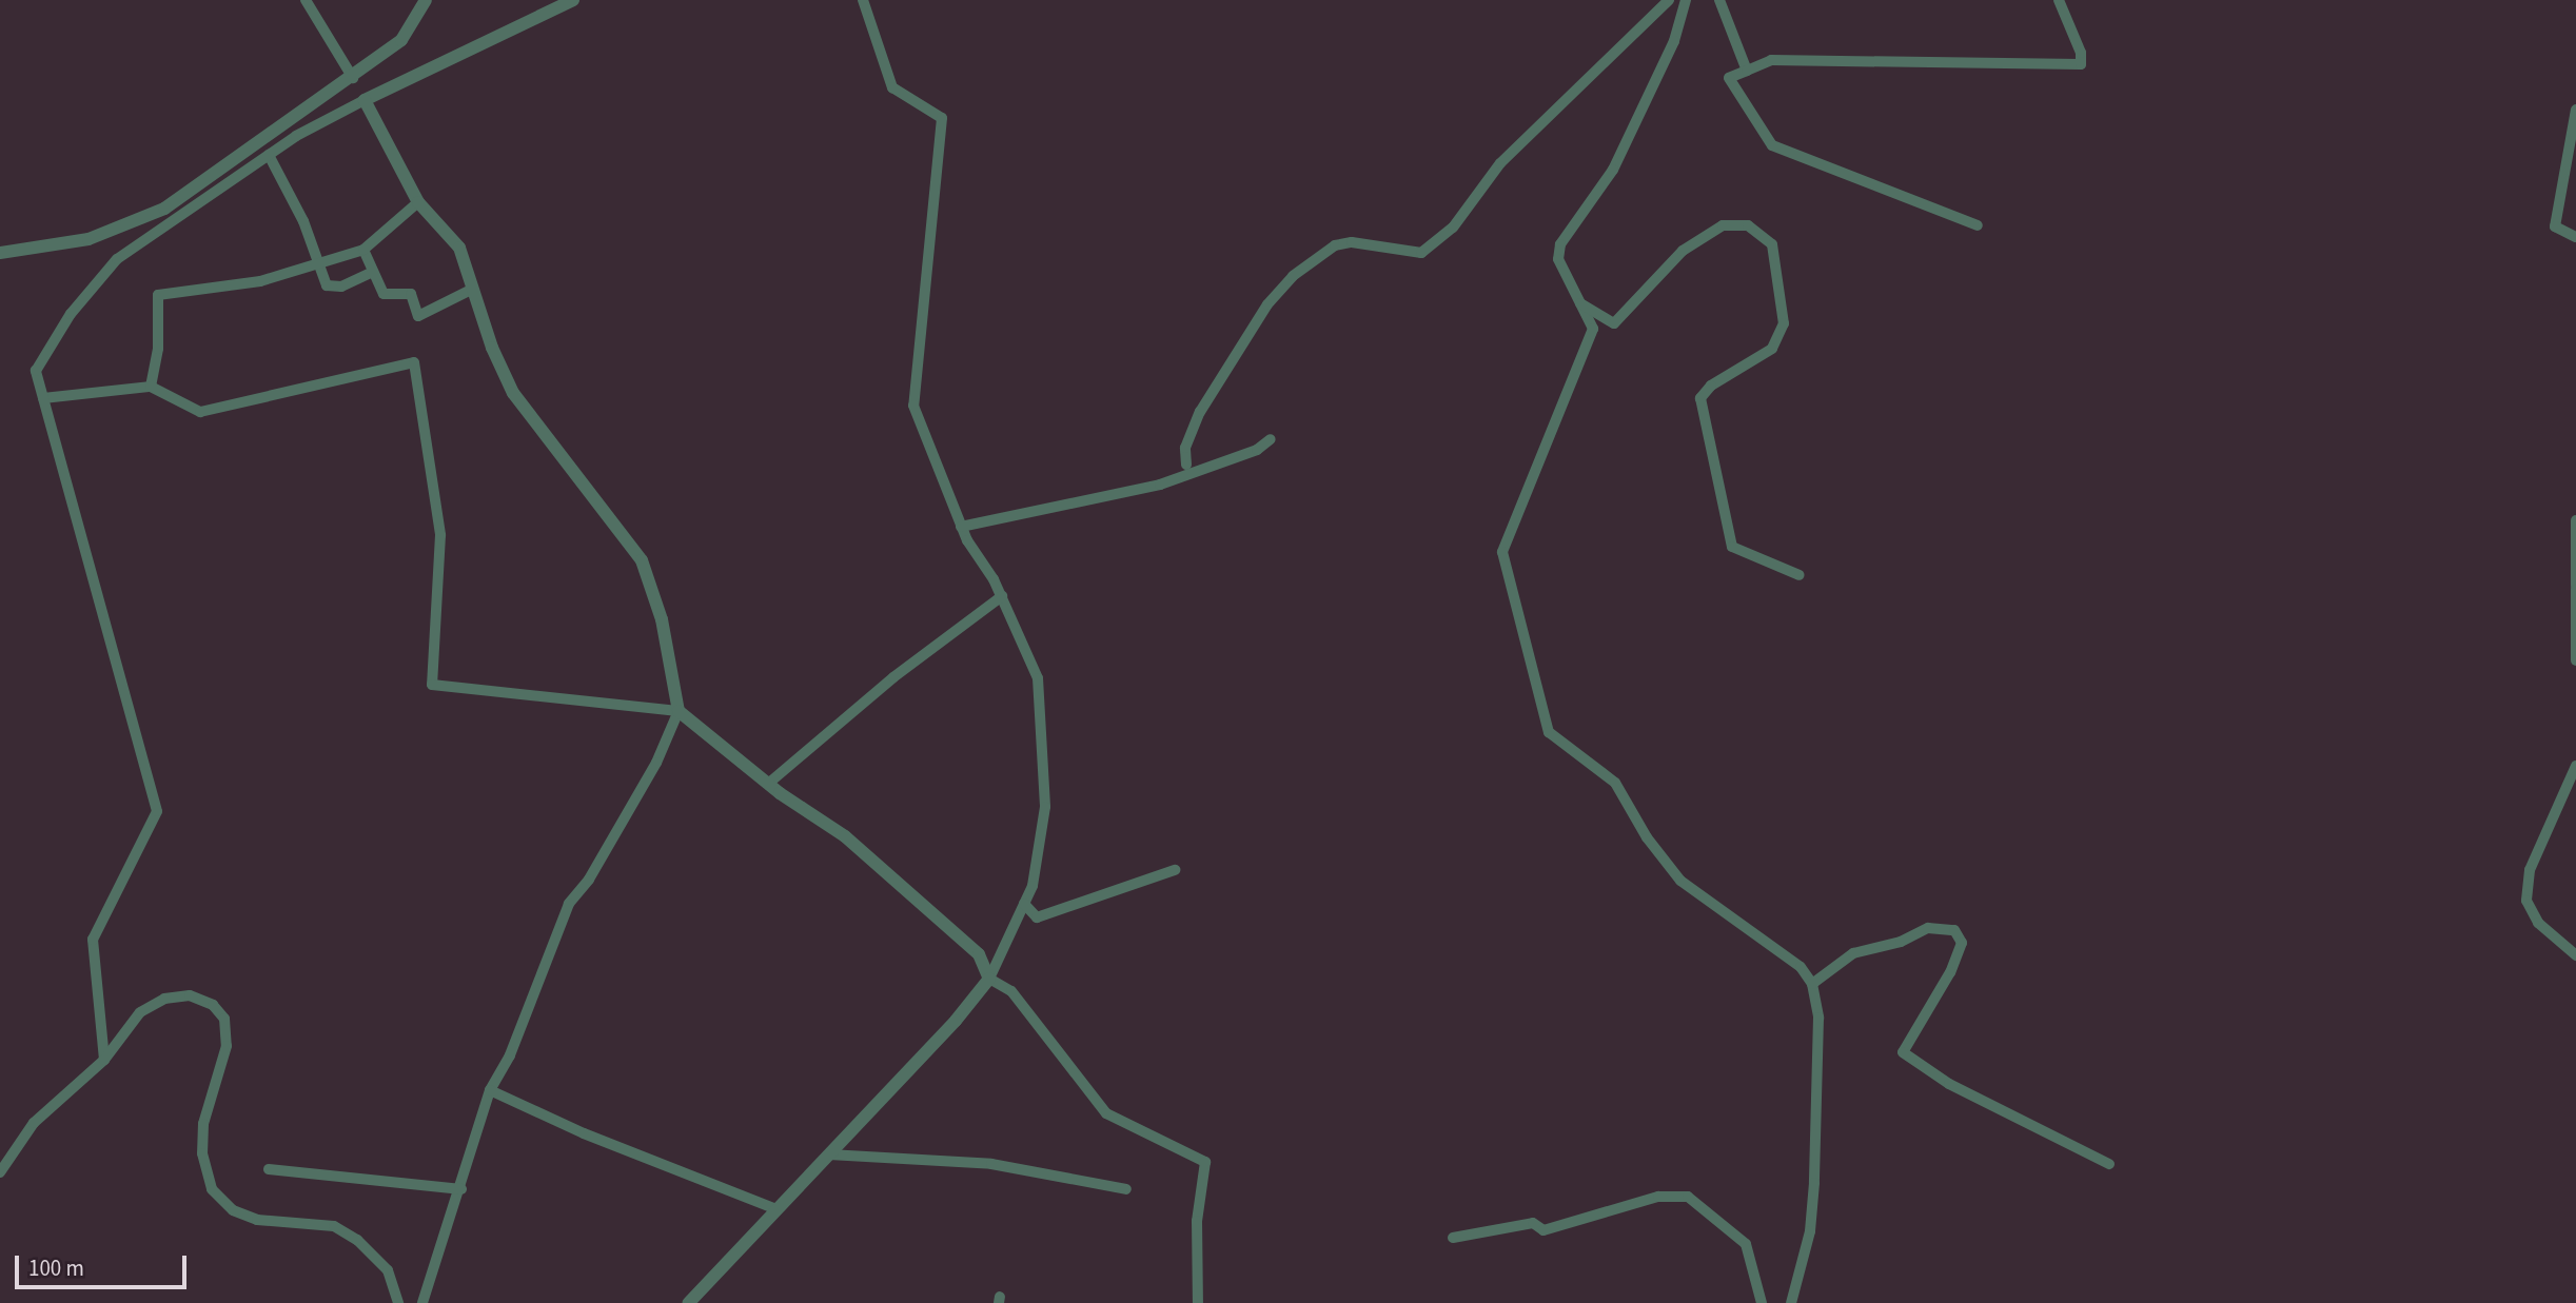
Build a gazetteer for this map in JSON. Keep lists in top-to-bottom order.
{
  "scale_bar": "100 m"
}
